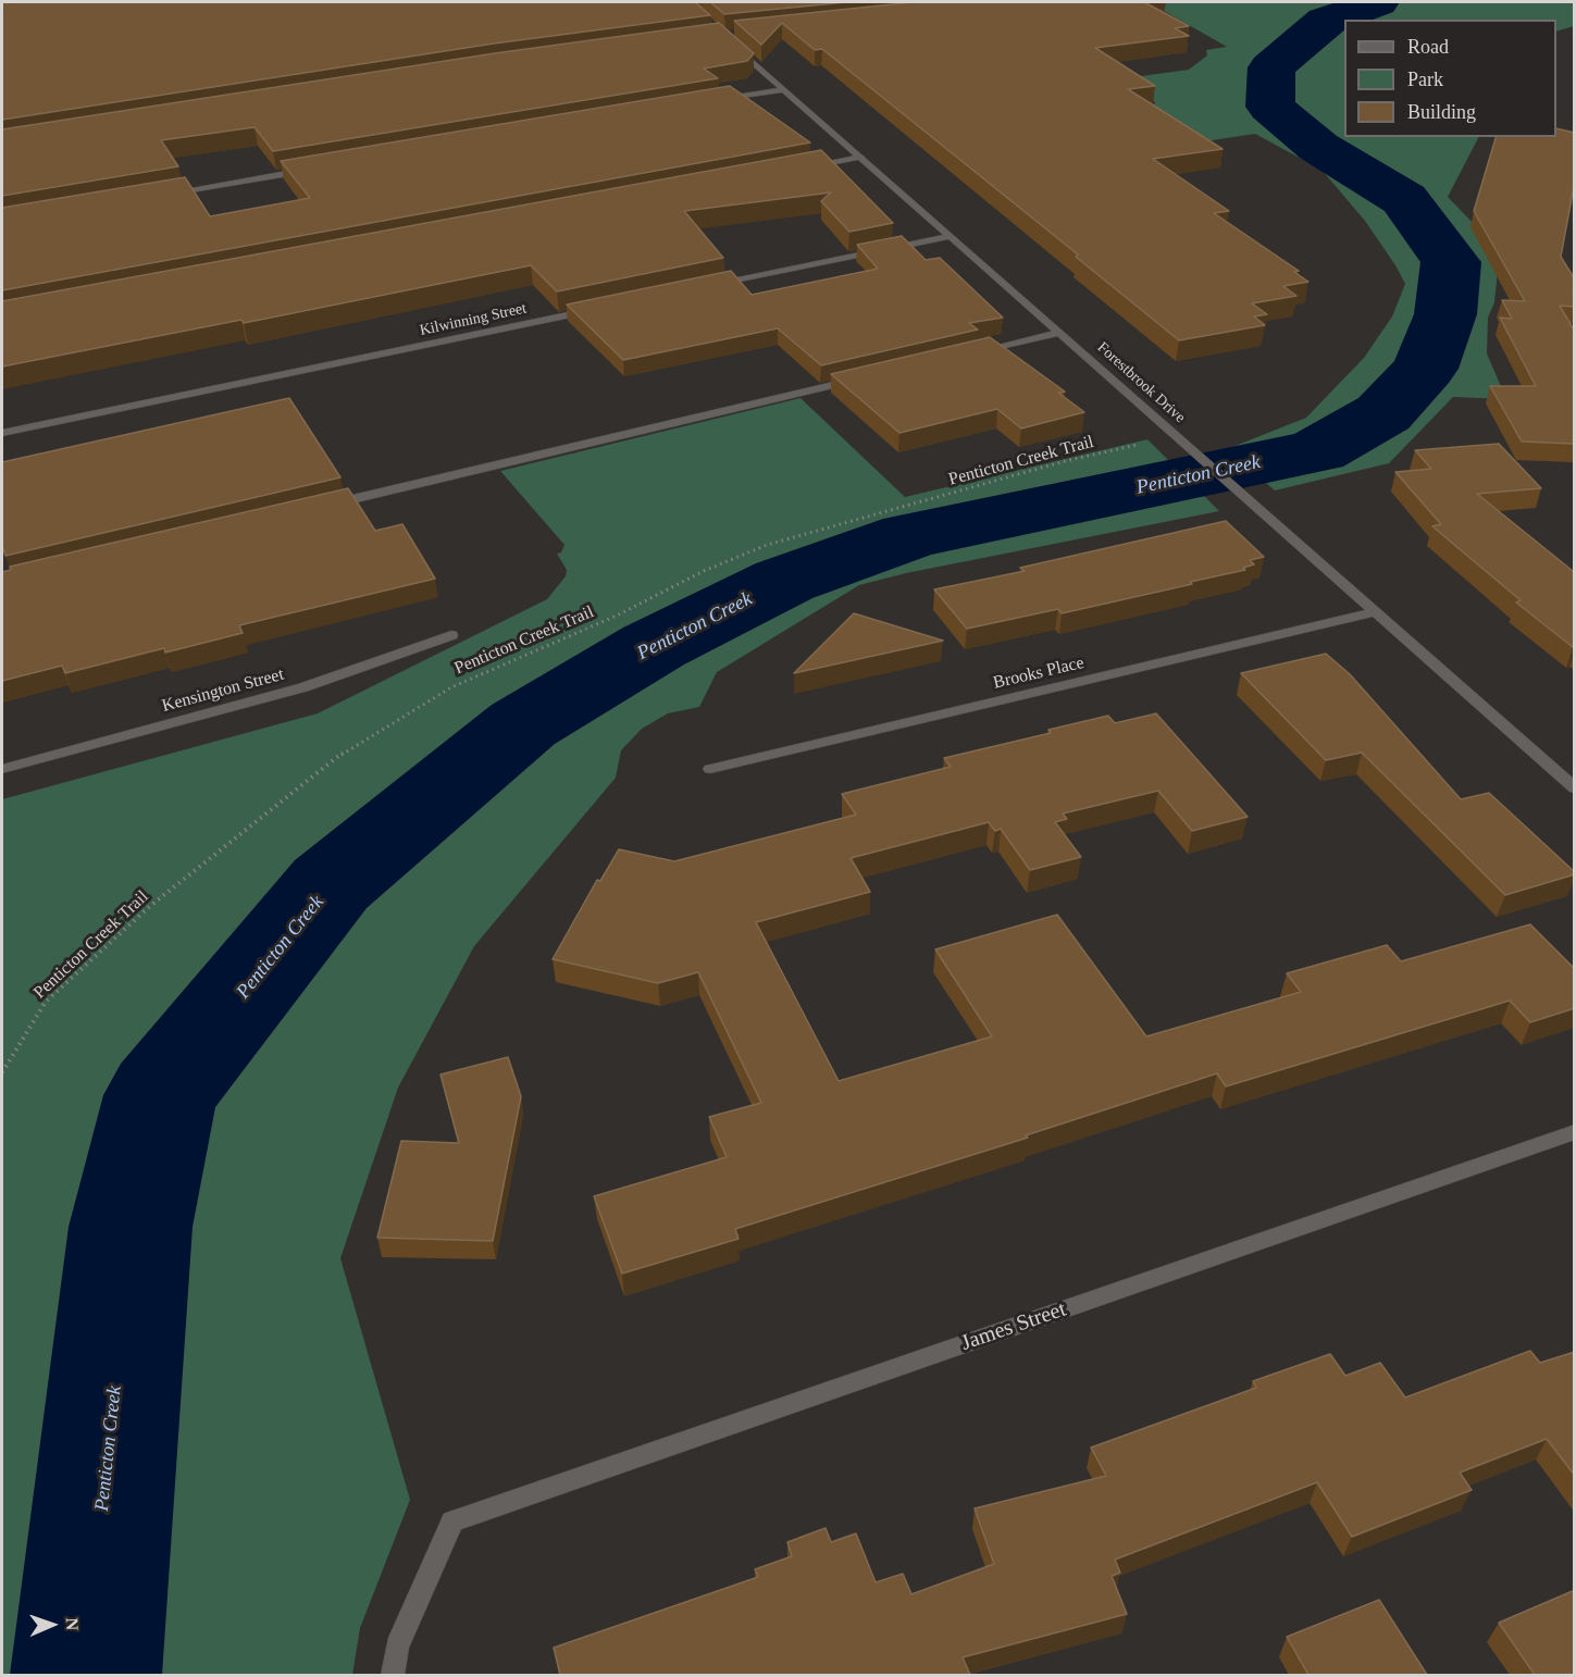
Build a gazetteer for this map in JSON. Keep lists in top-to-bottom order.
{
  "streets": {
    "street": [
      "Kilwinning Street",
      "Forestbrook Drive",
      "Brooks Place",
      "Kensington Street",
      "James Street"
    ],
    "path": ["Penticton Creek Trail"]
  },
  "crossings": [
    ["Forestbrook Drive", "Penticton Creek Trail"],
    ["Forestbrook Drive", "Brooks Place"]
  ],
  "water": ["Penticton Creek"],
  "legend": ["Road", "Park", "Building"],
  "north": "right"
}
